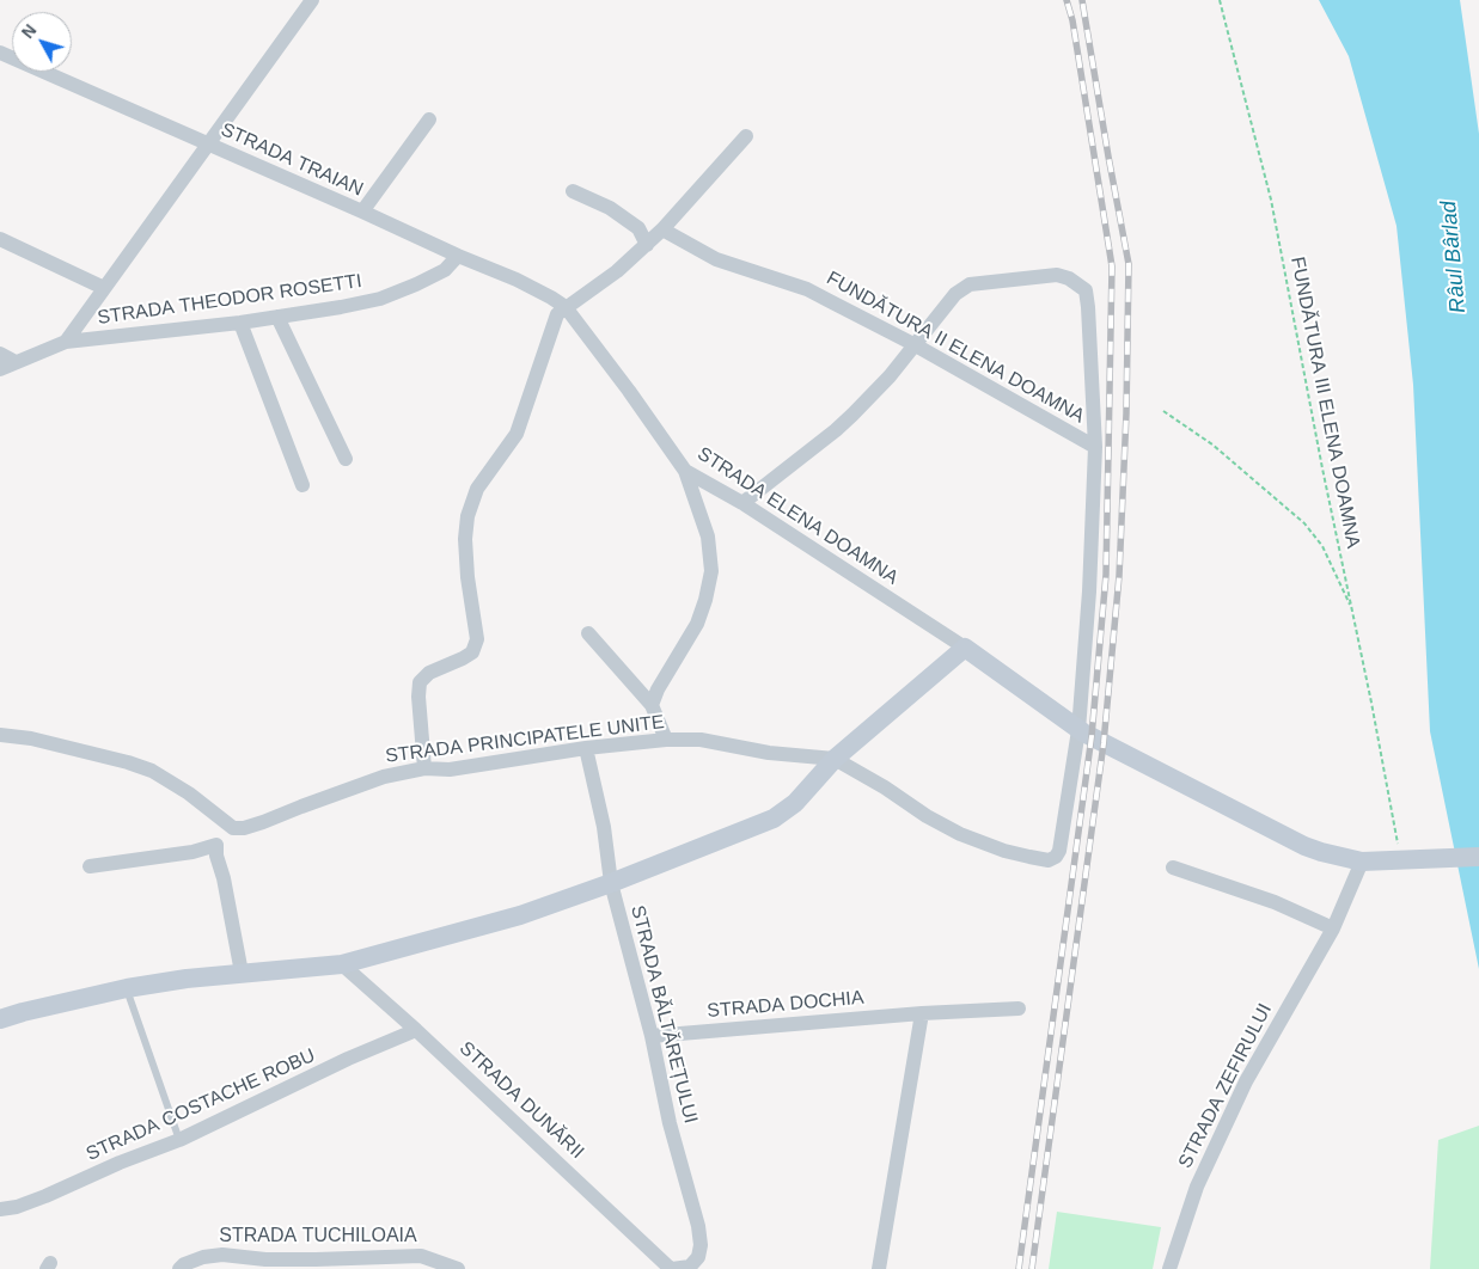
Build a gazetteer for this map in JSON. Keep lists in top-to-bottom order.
{
  "streets": {
    "street": [
      "STRADA TRAIAN",
      "STRADA THEODOR ROSETTI",
      "FUNDĂTURA II ELENA DOAMNA",
      "STRADA ELENA DOAMNA",
      "STRADA PRINCIPATELE UNITE",
      "STRADA DOCHIA",
      "STRADA BĂLTĂREȚULUI",
      "STRADA ZEFIRULUI",
      "STRADA DUNĂRII",
      "STRADA COSTACHE ROBU",
      "STRADA TUCHILOAIA"
    ],
    "path": ["FUNDĂTURA III ELENA DOAMNA"]
  },
  "crossings": [
    ["STRADA TRAIAN", "STRADA THEODOR ROSETTI"],
    ["STRADA TRAIAN", "STRADA ELENA DOAMNA"],
    ["STRADA PRINCIPATELE UNITE", "STRADA BĂLTĂREȚULUI"],
    ["STRADA DOCHIA", "STRADA BĂLTĂREȚULUI"],
    ["STRADA BĂLTĂREȚULUI", "STRADA DUNĂRII"],
    ["STRADA DUNĂRII", "STRADA COSTACHE ROBU"]
  ],
  "water": ["Râul Bârlad"],
  "north": "top left"
}
